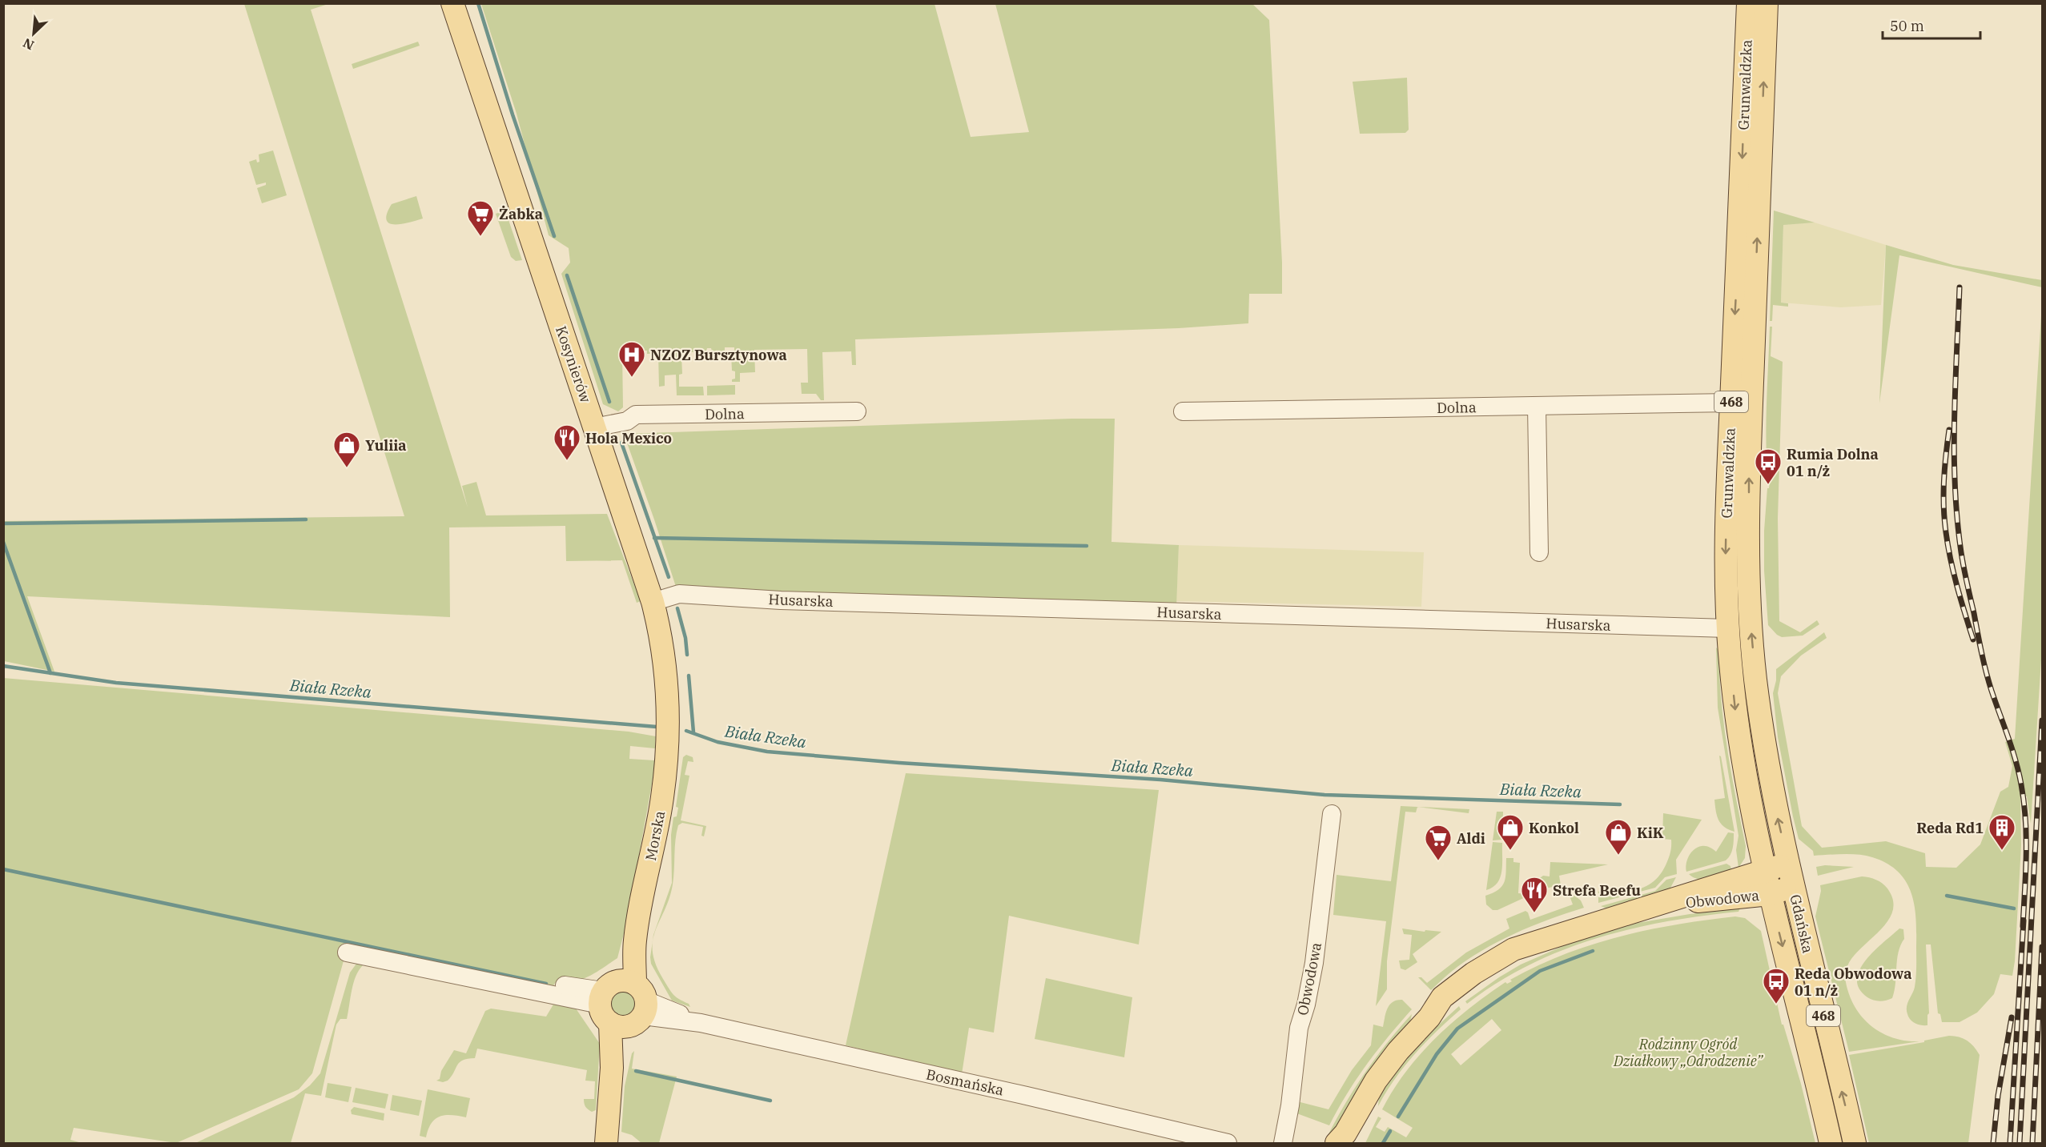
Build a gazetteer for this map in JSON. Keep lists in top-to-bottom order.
{
  "streets": {
    "main road": [
      "Grunwaldzka",
      "Kosynierów",
      "468",
      "Morska",
      "Obwodowa",
      "Gdańska"
    ],
    "street": ["Dolna", "Husarska", "Bosmańska"]
  },
  "crossings": [
    ["Grunwaldzka", "Dolna"],
    ["Grunwaldzka", "Husarska"],
    ["Grunwaldzka", "Gdańska"],
    ["Kosynierów", "Dolna"],
    ["Kosynierów", "Husarska"],
    ["Kosynierów", "Morska"],
    ["Morska", "Bosmańska"],
    ["Obwodowa", "Gdańska"]
  ],
  "water": ["Biała Rzeka"],
  "parks": ["Rodzinny Ogród Działkowy „Odrodzenie”"],
  "places": {
    "supermarket": ["Żabka", "Aldi"],
    "hospital": ["NZOZ Bursztynowa"],
    "restaurant": ["Hola Mexico", "Strefa Beefu"],
    "shop": ["Yuliia", "Konkol", "KiK"],
    "bus stop": ["Rumia Dolna 01 n/ż", "Reda Obwodowa 01 n/ż"],
    "building": ["Reda Rd1"]
  },
  "scale_bar": "50 m",
  "north": "bottom left"
}
